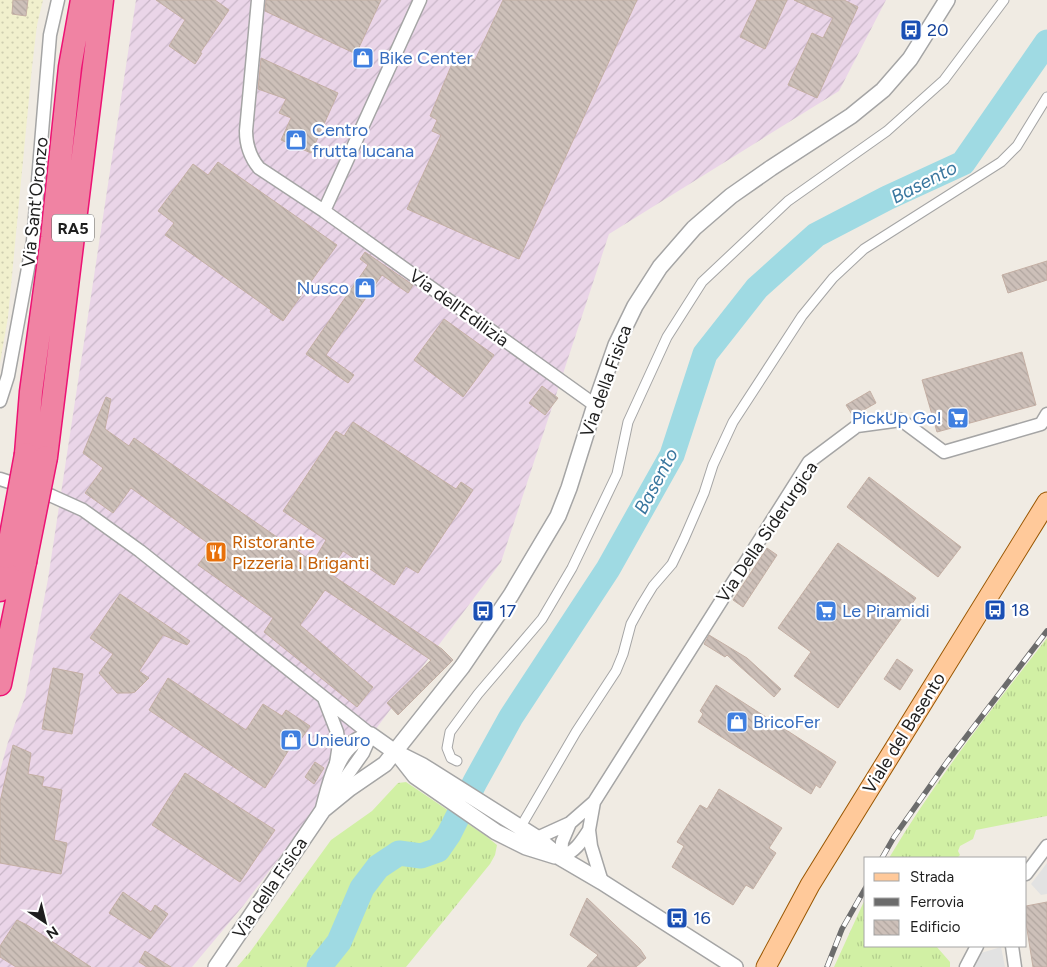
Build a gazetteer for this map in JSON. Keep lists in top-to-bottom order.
{
  "streets": {
    "highway": ["RA5"],
    "main road": ["Viale del Basento"],
    "street": [
      "Via Sant'Oronzo",
      "Via dell'Edilizia",
      "Via della Fisica",
      "Via Della Siderurgica"
    ]
  },
  "crossings": [
    ["Via dell'Edilizia", "Via della Fisica"]
  ],
  "water": ["Basento"],
  "places": {
    "bus stop": [
      "20",
      "18",
      "17",
      "16"
    ],
    "shop": [
      "Bike Center",
      "Centro frutta lucana",
      "Nusco",
      "BricoFer",
      "Unieuro"
    ],
    "supermarket": ["PickUp Go!", "Le Piramidi"],
    "restaurant": ["Ristorante Pizzeria I Briganti"]
  },
  "legend": ["Strada", "Ferrovia", "Edificio"],
  "north": "bottom right"
}
